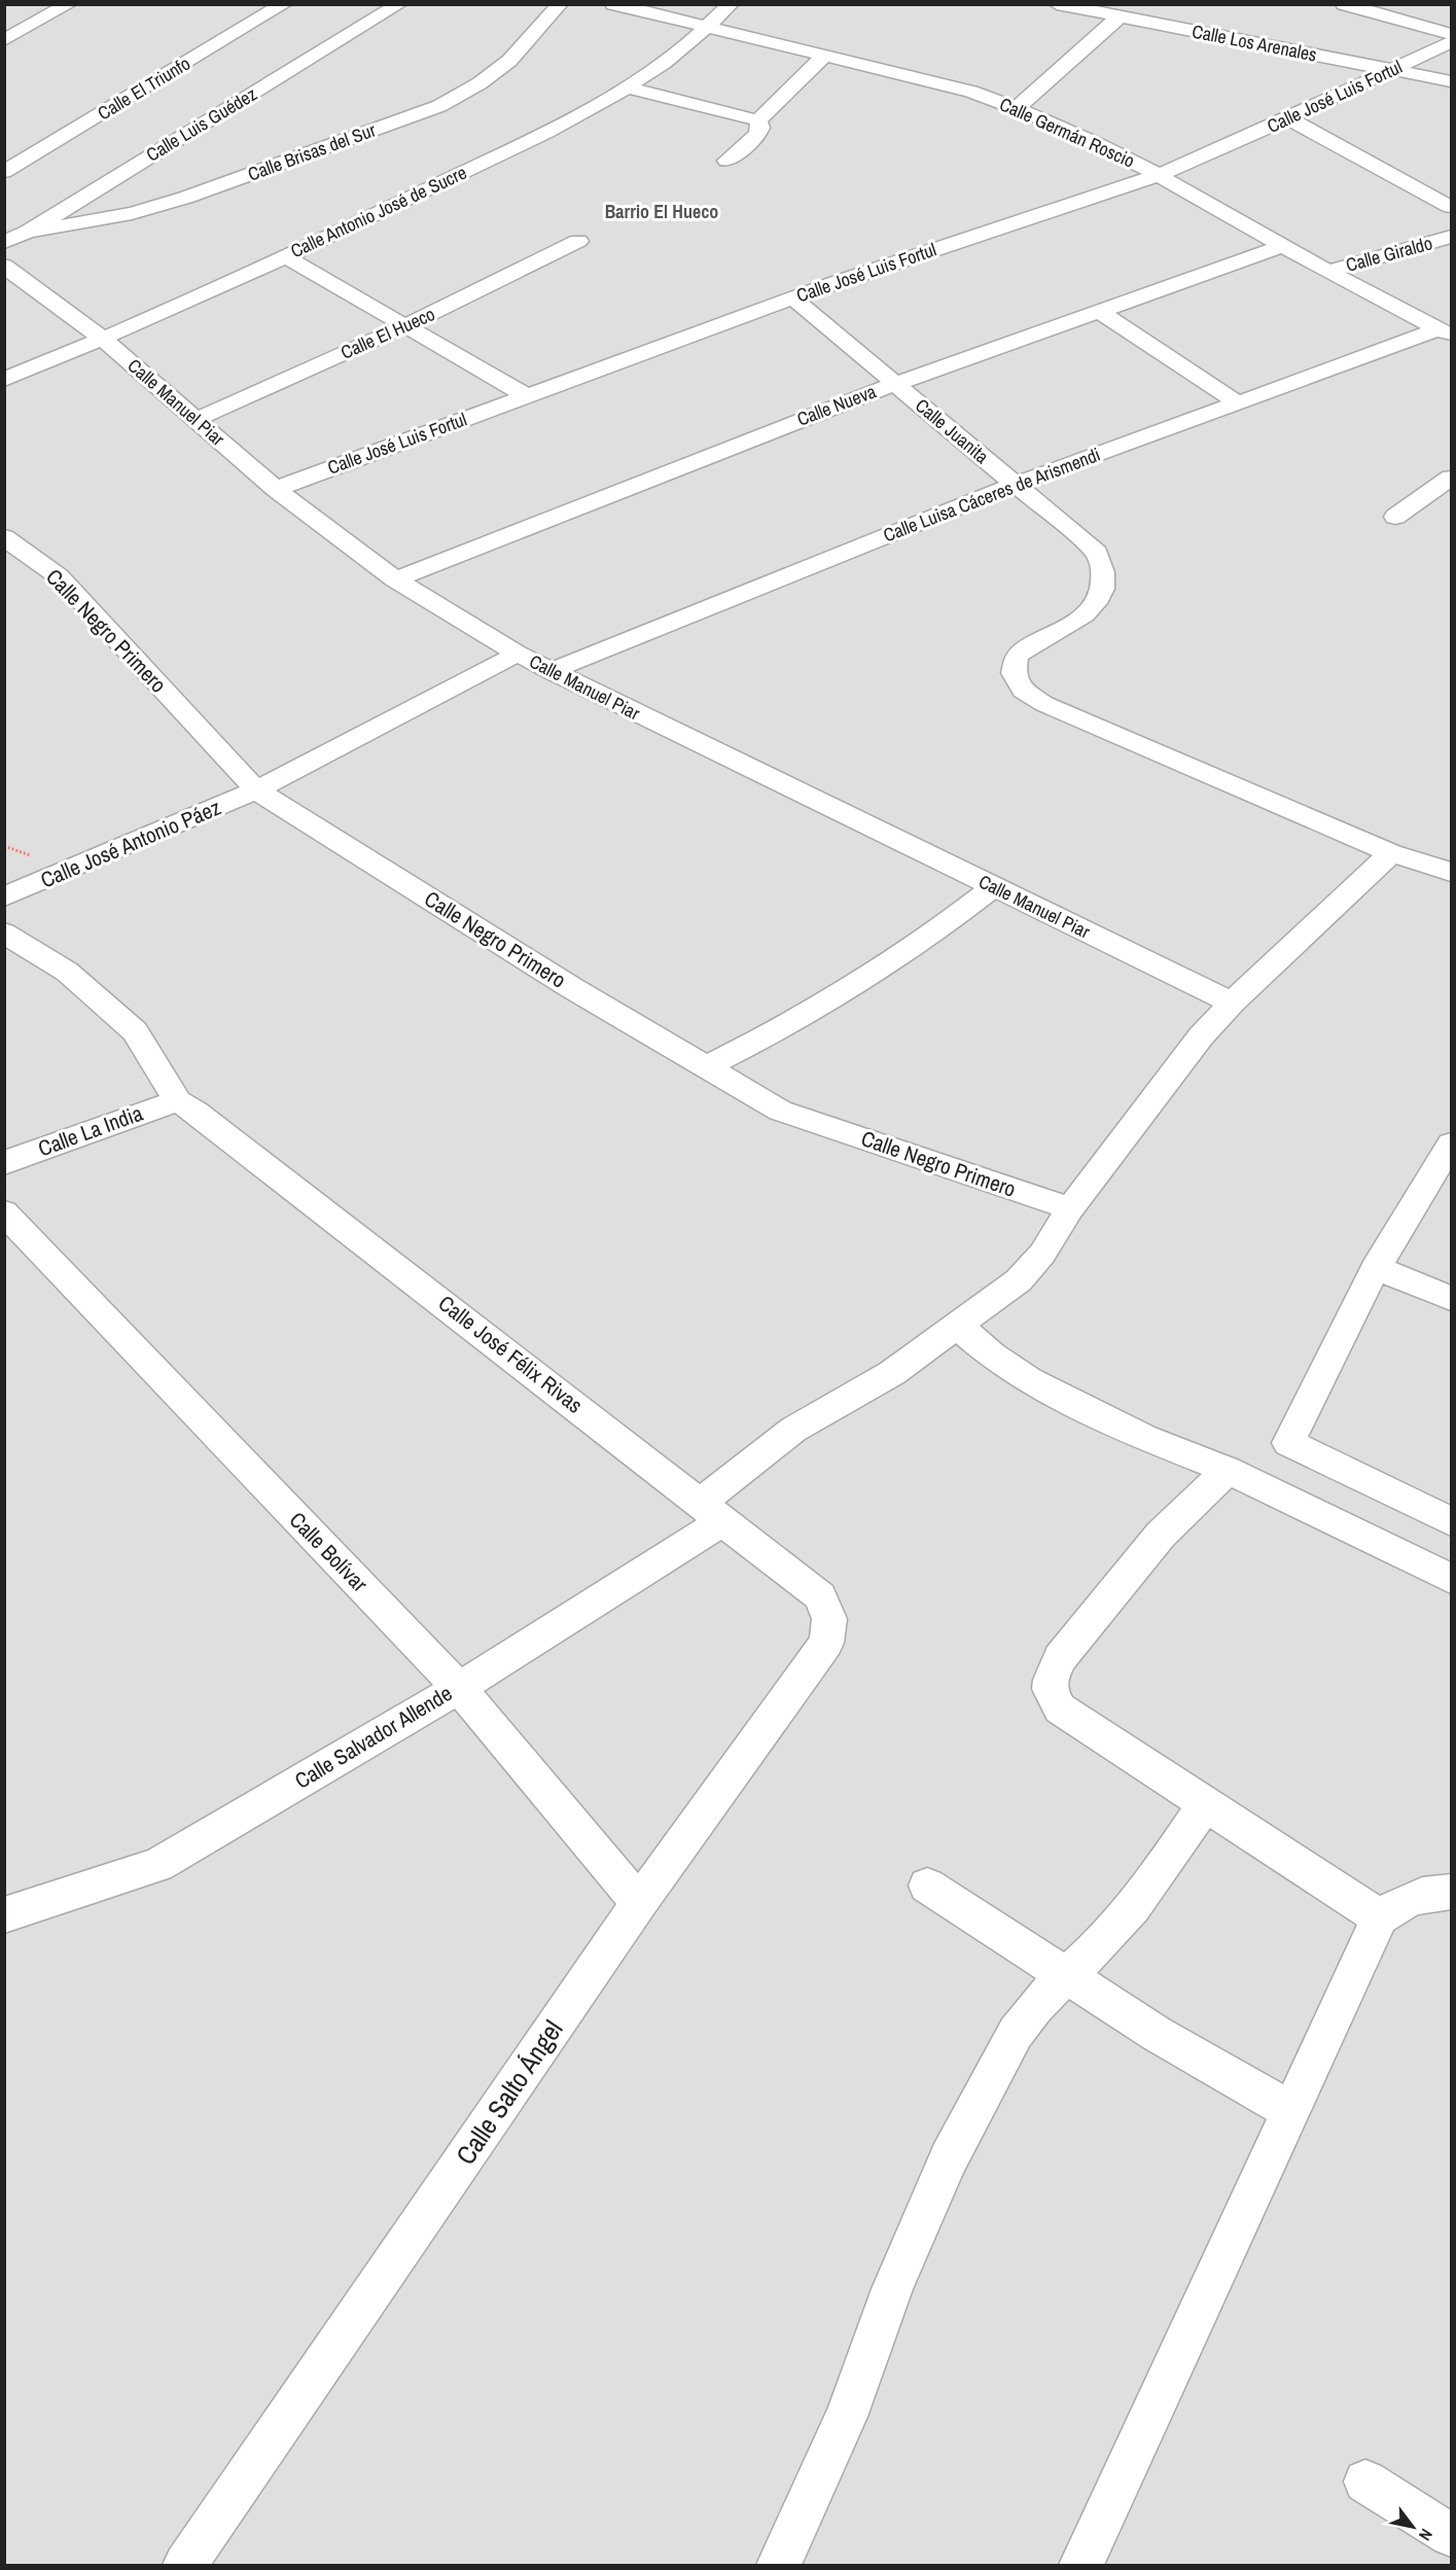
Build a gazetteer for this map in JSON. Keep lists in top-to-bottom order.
{
  "streets": {
    "street": [
      "Calle Los Arenales",
      "Calle El Triunfo",
      "Calle José Luis Fortul",
      "Calle Luis Guédez",
      "Calle Germán Roscio",
      "Calle Brisas del Sur",
      "Calle Antonio José de Sucre",
      "Calle Giraldo",
      "Calle El Hueco",
      "Calle Manuel Piar",
      "Calle Nueva",
      "Calle Juanita",
      "Calle Luisa Cáceres de Arismendi",
      "Calle Negro Primero",
      "Calle José Antonio Páez",
      "Calle La India",
      "Calle José Félix Rivas",
      "Calle Bolívar",
      "Calle Salvador Allende",
      "Calle Salto Ángel"
    ]
  },
  "crossings": [
    ["Calle Los Arenales", "Calle José Luis Fortul"],
    ["Calle José Luis Fortul", "Calle Germán Roscio"],
    ["Calle José Luis Fortul", "Calle Manuel Piar"],
    ["Calle José Luis Fortul", "Calle Juanita"],
    ["Calle Luis Guédez", "Calle Brisas del Sur"],
    ["Calle Germán Roscio", "Calle Antonio José de Sucre"],
    ["Calle Germán Roscio", "Calle Giraldo"],
    ["Calle Germán Roscio", "Calle Nueva"],
    ["Calle Germán Roscio", "Calle Luisa Cáceres de Arismendi"],
    ["Calle Antonio José de Sucre", "Calle Manuel Piar"],
    ["Calle El Hueco", "Calle Manuel Piar"],
    ["Calle Manuel Piar", "Calle Nueva"],
    ["Calle Manuel Piar", "Calle Luisa Cáceres de Arismendi"],
    ["Calle Manuel Piar", "Calle Salvador Allende"],
    ["Calle Nueva", "Calle Juanita"],
    ["Calle Juanita", "Calle Luisa Cáceres de Arismendi"],
    ["Calle Juanita", "Calle Salvador Allende"],
    ["Calle Negro Primero", "Calle José Antonio Páez"],
    ["Calle Negro Primero", "Calle Salvador Allende"],
    ["Calle La India", "Calle José Félix Rivas"],
    ["Calle José Félix Rivas", "Calle Salvador Allende"],
    ["Calle José Félix Rivas", "Calle Salto Ángel"],
    ["Calle Bolívar", "Calle Salvador Allende"],
    ["Calle Bolívar", "Calle Salto Ángel"]
  ],
  "districts": ["Barrio El Hueco"],
  "north": "bottom right"
}
